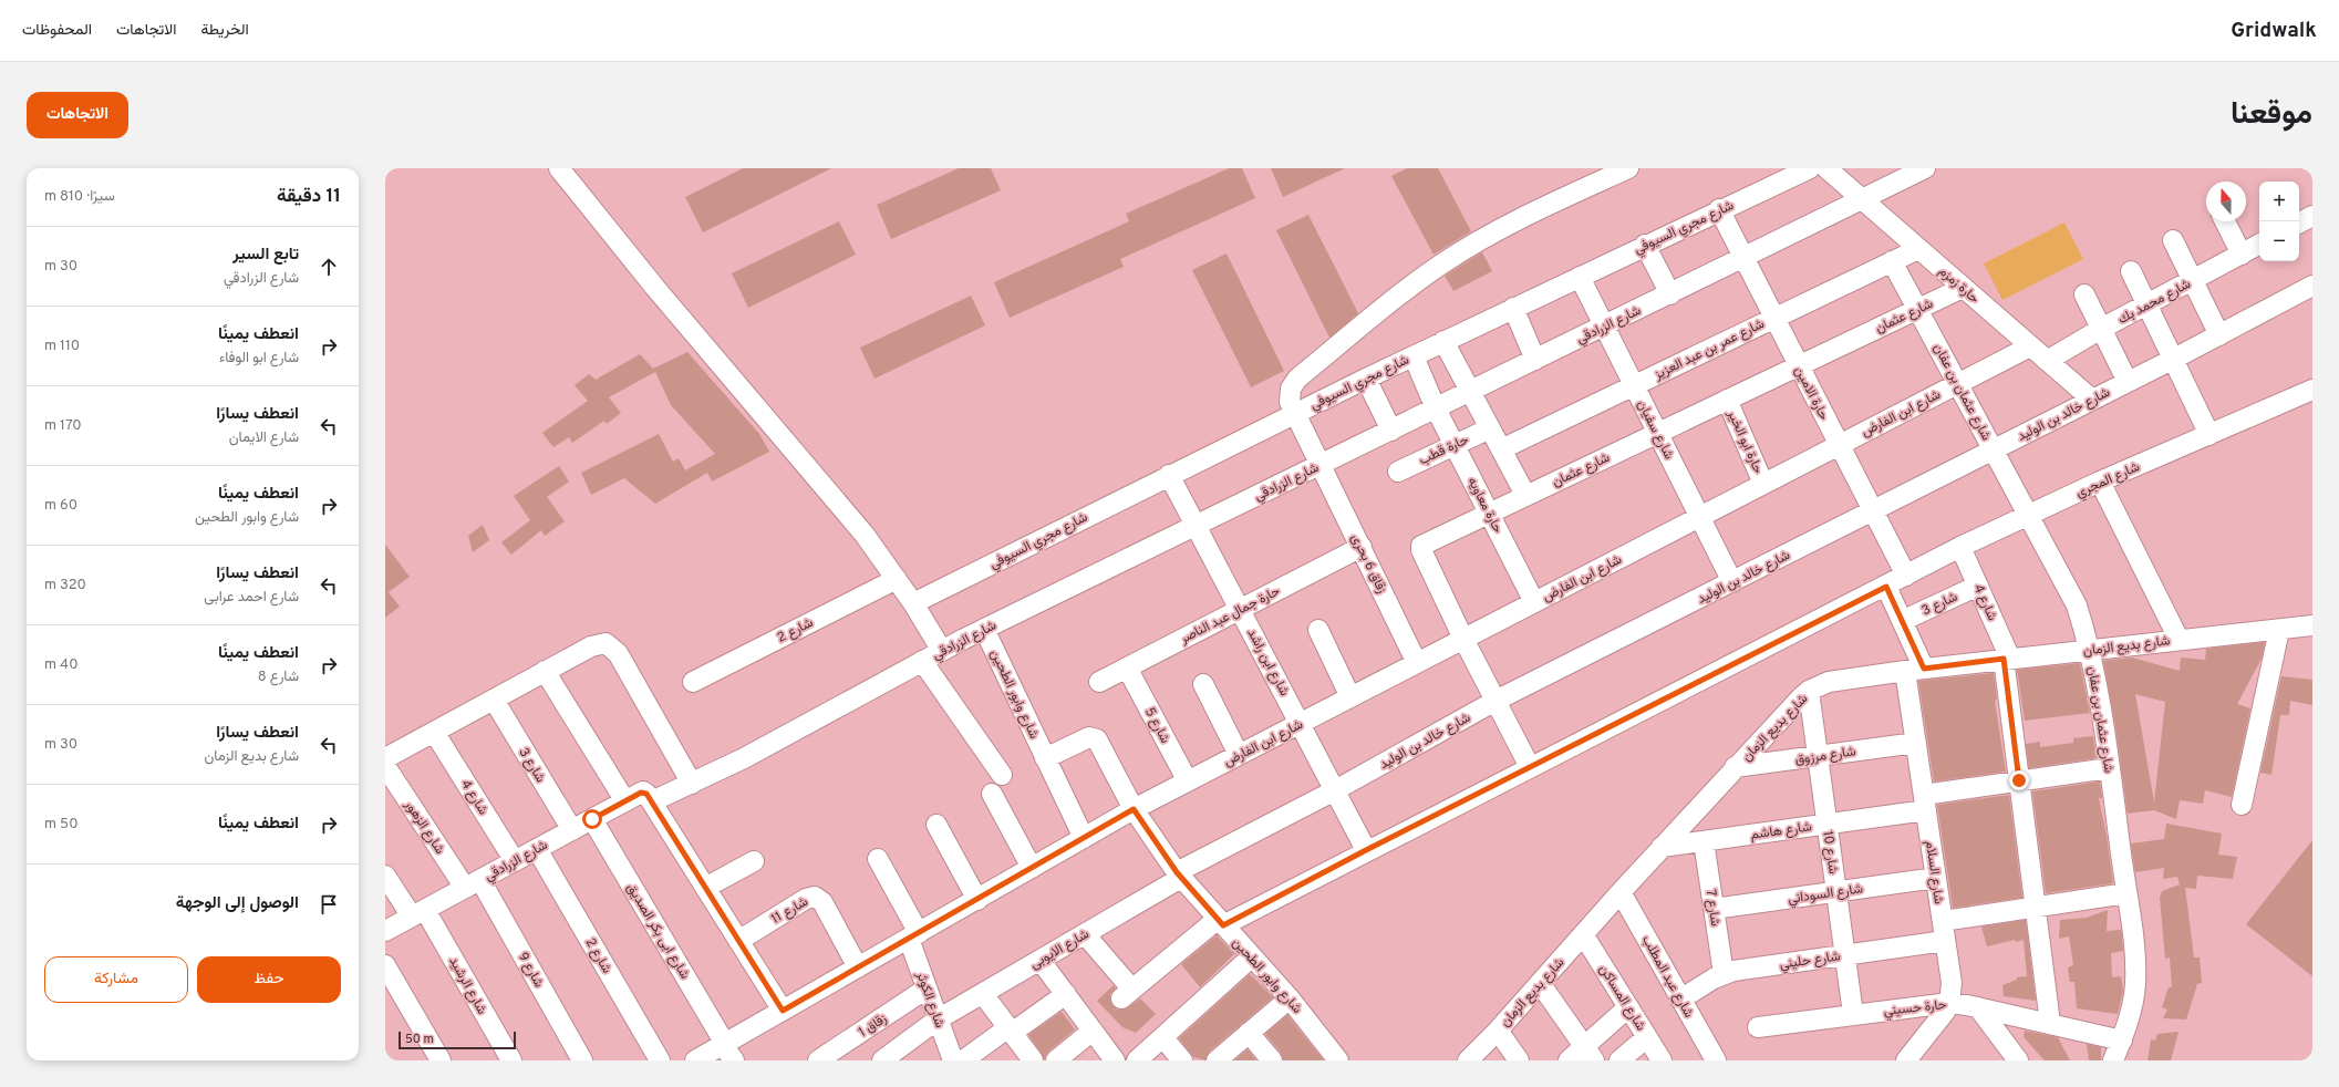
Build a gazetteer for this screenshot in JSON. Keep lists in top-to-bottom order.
{
  "streets": {
    "street": [
      "شارع مجري السيوفي",
      "حارة زمزم",
      "شارع محمد بك",
      "شارع عثمان",
      "شارع الزرادقي",
      "شارع عمر بن عبد العزيز",
      "شارع عثمان بن عفان",
      "حارة الامين",
      "شارع ابن الفارض",
      "شارع خالد بن الوليد",
      "شارع سفيان",
      "حارة ابو الخير",
      "حارة قطب",
      "شارع المجري",
      "حارة معاويه",
      "زقاق 6 بحرى",
      "شارع 4",
      "شارع 3",
      "حارة جمال عبد الناصر",
      "شارع 2",
      "شارع بديع الزمان",
      "شارع ابن راشد",
      "شارع وابور الطحين",
      "شارع 5",
      "شارع مرزوق",
      "شارع الزهور",
      "شارع هاشم",
      "شارع 10",
      "شارع السلام",
      "شارع السوداني",
      "شارع 7",
      "شارع 11",
      "شارع ابى بكر الصديق",
      "شارع الايوبى",
      "شارع حليني",
      "شارع 9",
      "شارع عبد المطلب",
      "شارع الرشيد",
      "شارع المساكن",
      "شارع الكوثر",
      "حارة حسيني",
      "زقاق 1"
    ]
  },
  "crossings": [
    ["شارع مجري السيوفي", "حارة الامين"],
    ["شارع مجري السيوفي", "شارع سفيان"],
    ["شارع مجري السيوفي", "حارة معاويه"],
    ["شارع مجري السيوفي", "زقاق 6 بحرى"],
    ["شارع مجري السيوفي", "شارع ابن راشد"],
    ["حارة زمزم", "شارع محمد بك"],
    ["حارة زمزم", "شارع عثمان"],
    ["حارة زمزم", "شارع الزرادقي"],
    ["حارة زمزم", "شارع عمر بن عبد العزيز"],
    ["حارة زمزم", "شارع ابن الفارض"],
    ["حارة زمزم", "شارع خالد بن الوليد"],
    ["شارع عثمان", "شارع عثمان بن عفان"],
    ["شارع عثمان", "حارة الامين"],
    ["شارع عثمان", "شارع ابن الفارض"],
    ["شارع عثمان", "شارع خالد بن الوليد"],
    ["شارع عثمان", "شارع سفيان"],
    ["شارع عثمان", "حارة ابو الخير"],
    ["شارع عثمان", "شارع المجري"],
    ["شارع عثمان", "حارة معاويه"],
    ["شارع الزرادقي", "حارة الامين"],
    ["شارع الزرادقي", "شارع سفيان"],
    ["شارع الزرادقي", "حارة معاويه"],
    ["شارع الزرادقي", "زقاق 6 بحرى"],
    ["شارع الزرادقي", "شارع 4"],
    ["شارع الزرادقي", "شارع 3"],
    ["شارع الزرادقي", "شارع 2"],
    ["شارع الزرادقي", "شارع ابن راشد"],
    ["شارع الزرادقي", "شارع وابور الطحين"],
    ["شارع الزرادقي", "شارع الزهور"],
    ["شارع الزرادقي", "شارع ابى بكر الصديق"],
    ["شارع الزرادقي", "شارع 9"],
    ["شارع الزرادقي", "شارع الرشيد"],
    ["شارع عمر بن عبد العزيز", "شارع عثمان بن عفان"],
    ["شارع عمر بن عبد العزيز", "حارة الامين"],
    ["شارع عمر بن عبد العزيز", "شارع سفيان"],
    ["شارع عثمان بن عفان", "شارع ابن الفارض"],
    ["شارع عثمان بن عفان", "شارع خالد بن الوليد"],
    ["شارع عثمان بن عفان", "شارع المجري"],
    ["شارع عثمان بن عفان", "شارع بديع الزمان"],
    ["شارع عثمان بن عفان", "شارع هاشم"],
    ["شارع عثمان بن عفان", "حارة حسيني"],
    ["حارة الامين", "شارع ابن الفارض"],
    ["حارة الامين", "شارع خالد بن الوليد"],
    ["حارة الامين", "شارع المجري"],
    ["شارع ابن الفارض", "شارع سفيان"],
    ["شارع ابن الفارض", "حارة ابو الخير"],
    ["شارع ابن الفارض", "حارة معاويه"],
    ["شارع ابن الفارض", "زقاق 6 بحرى"],
    ["شارع ابن الفارض", "شارع ابن راشد"],
    ["شارع ابن الفارض", "شارع وابور الطحين"],
    ["شارع ابن الفارض", "شارع 5"],
    ["شارع ابن الفارض", "شارع 11"],
    ["شارع ابن الفارض", "شارع ابى بكر الصديق"],
    ["شارع ابن الفارض", "شارع الكوثر"],
    ["شارع خالد بن الوليد", "شارع سفيان"],
    ["شارع خالد بن الوليد", "شارع ابن راشد"],
    ["شارع خالد بن الوليد", "شارع وابور الطحين"],
    ["شارع خالد بن الوليد", "شارع الايوبى"],
    ["حارة قطب", "حارة معاويه"],
    ["شارع المجري", "شارع 4"],
    ["شارع المجري", "شارع ابن راشد"],
    ["شارع المجري", "شارع وابور الطحين"],
    ["شارع المجري", "شارع السلام"],
    ["شارع المجري", "شارع الايوبى"],
    ["زقاق 6 بحرى", "حارة جمال عبد الناصر"],
    ["شارع 4", "شارع 3"],
    ["شارع 4", "شارع بديع الزمان"],
    ["شارع 4", "شارع هاشم"],
    ["شارع 4", "حارة حسيني"],
    ["شارع 3", "شارع السلام"],
    ["حارة جمال عبد الناصر", "شارع ابن راشد"],
    ["حارة جمال عبد الناصر", "شارع 5"],
    ["شارع بديع الزمان", "شارع مرزوق"],
    ["شارع بديع الزمان", "شارع هاشم"],
    ["شارع بديع الزمان", "شارع 10"],
    ["شارع بديع الزمان", "شارع السلام"],
    ["شارع بديع الزمان", "شارع عبد المطلب"],
    ["شارع بديع الزمان", "شارع المساكن"],
    ["شارع وابور الطحين", "شارع الايوبى"],
    ["شارع مرزوق", "شارع 10"],
    ["شارع مرزوق", "شارع السلام"],
    ["شارع الزهور", "شارع 9"],
    ["شارع هاشم", "شارع 10"],
    ["شارع هاشم", "شارع السلام"],
    ["شارع هاشم", "شارع 7"],
    ["شارع 10", "شارع السوداني"],
    ["شارع 10", "شارع حليني"],
    ["شارع 10", "حارة حسيني"],
    ["شارع السلام", "شارع السوداني"],
    ["شارع السلام", "شارع حليني"],
    ["شارع السلام", "حارة حسيني"],
    ["شارع السوداني", "شارع 7"],
    ["شارع 7", "شارع حليني"],
    ["شارع الايوبى", "شارع الكوثر"],
    ["شارع حليني", "شارع عبد المطلب"],
    ["شارع الكوثر", "زقاق 1"]
  ],
  "scale_bar": "50 m",
  "north": "top",
  "page": {
    "header": "Gridwalk",
    "nav": ["الخريطة", "الاتجاهات", "المحفوظات"],
    "title": "موقعنا",
    "buttons": [
      "الاتجاهات",
      ["حفظ", "مشاركة"]
    ],
    "heading": ["11 دقيقة", "سيرًا · 810 m"],
    "map_buttons": ["+", "−"],
    "list": [
      ["تابع السير", "شارع الزرادقي", "30 m"],
      ["انعطف يمينًا", "شارع ابو الوفاء", "110 m"],
      ["انعطف يسارًا", "شارع الايمان", "170 m"],
      ["انعطف يمينًا", "شارع وابور الطحين", "60 m"],
      ["انعطف يسارًا", "شارع احمد عرابى", "320 m"],
      ["انعطف يمينًا", "شارع 8", "40 m"],
      ["انعطف يسارًا", "شارع بديع الزمان", "30 m"],
      ["انعطف يمينًا", "50 m"],
      "الوصول إلى الوجهة"
    ],
    "scale": "50 m"
  }
}
